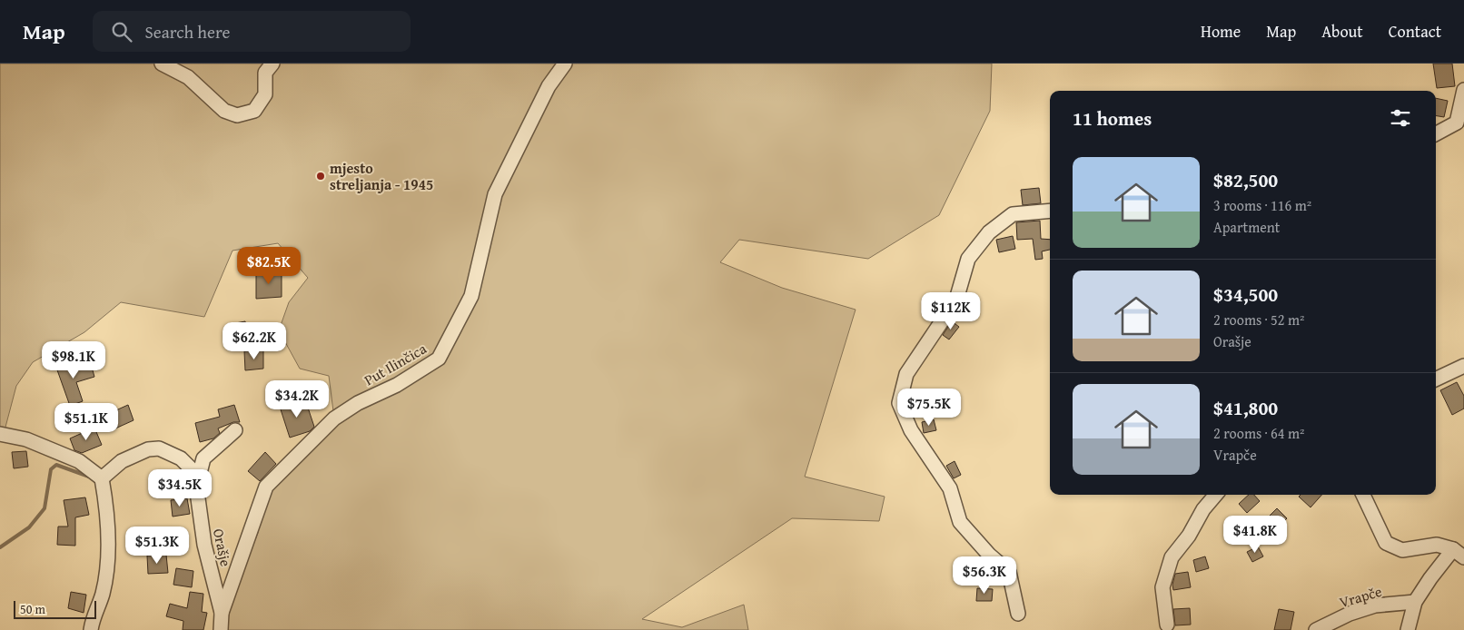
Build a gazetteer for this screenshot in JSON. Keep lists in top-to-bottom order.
{
  "streets": {
    "street": ["Put Ilinčica", "Orašje", "Vrapče"]
  },
  "crossings": [
    ["Put Ilinčica", "Orašje"]
  ],
  "places": ["mjesto streljanja - 1945"],
  "scale_bar": "50 m",
  "page": {
    "header": "Map",
    "search": "Search here",
    "nav": [
      "Home",
      "Map",
      "About",
      "Contact"
    ],
    "heading": "11 homes",
    "list": [
      {
        "name": "$82,500",
        "note": "3 rooms · 116 m² · Apartment"
      },
      {
        "name": "$34,500",
        "note": "2 rooms · 52 m² · Orašje"
      },
      {
        "name": "$41,800",
        "note": "2 rooms · 64 m² · Vrapče"
      }
    ],
    "price": [
      "$82.5K",
      "$112K",
      "$62.2K",
      "$98.1K",
      "$34.2K",
      "$75.5K",
      "$51.1K",
      "$34.5K",
      "$41.8K",
      "$51.3K",
      "$56.3K"
    ],
    "scale": "50 m"
  }
}
